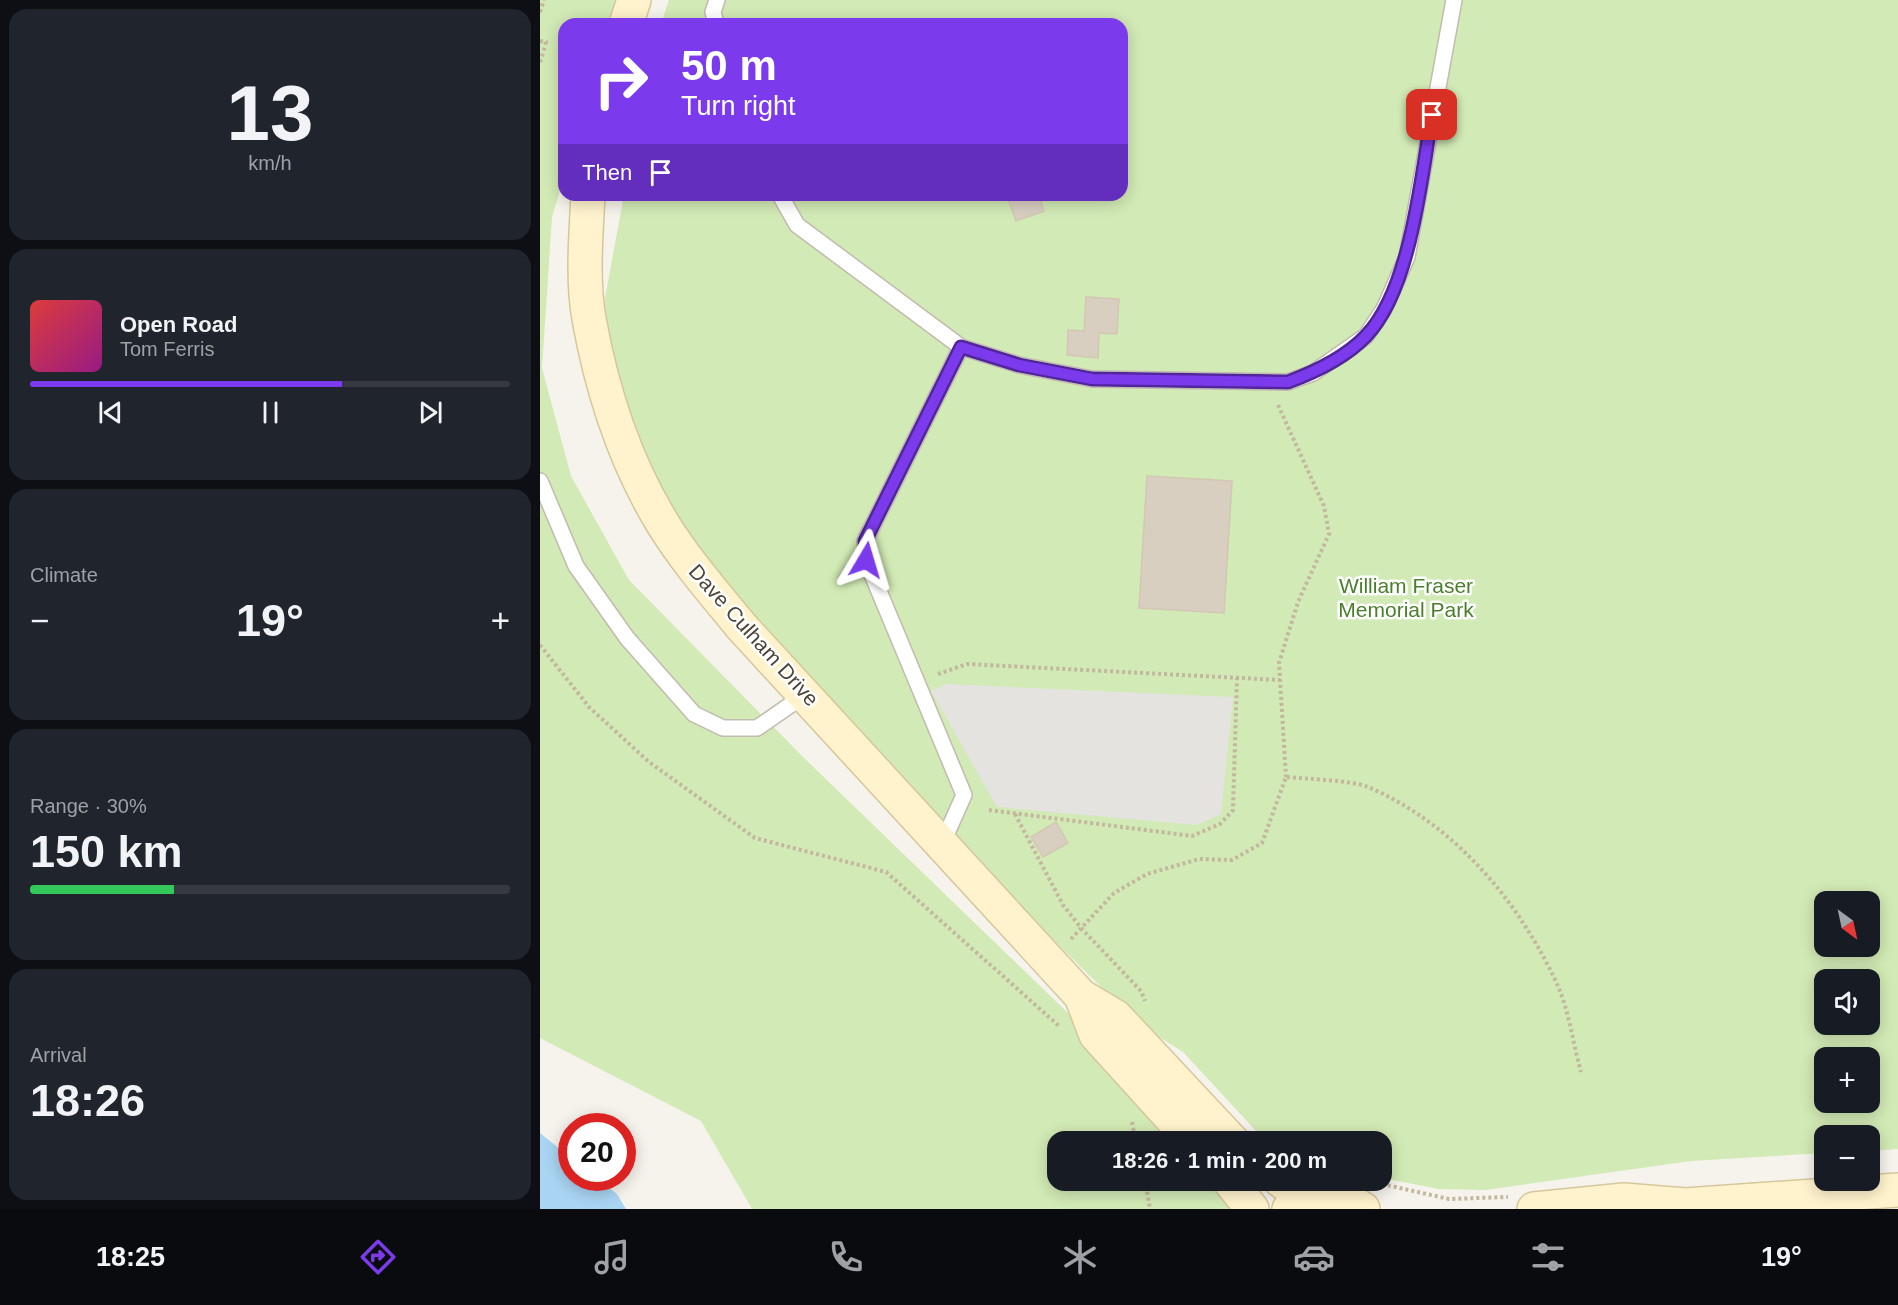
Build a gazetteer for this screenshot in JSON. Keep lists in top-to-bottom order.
{
  "streets": {
    "main road": ["Dave Culham Drive"]
  },
  "parks": ["William Fraser Memorial Park"],
  "north": "bottom right",
  "page": {
    "tile": [
      ["13", "km/h"],
      "Climate",
      ["Range · 30%", "150 km"],
      ["Arrival", "18:26"]
    ],
    "turn": ["50 m", "Turn right"],
    "then": "Then",
    "song": ["Open Road", "Tom Ferris"],
    "heat": ["−", "19°", "+"],
    "map_buttons": ["+", "−"],
    "limit": "20",
    "trip": "18:26 · 1 min · 200 m",
    "tabs": ["18:25", "19°"]
  }
}
